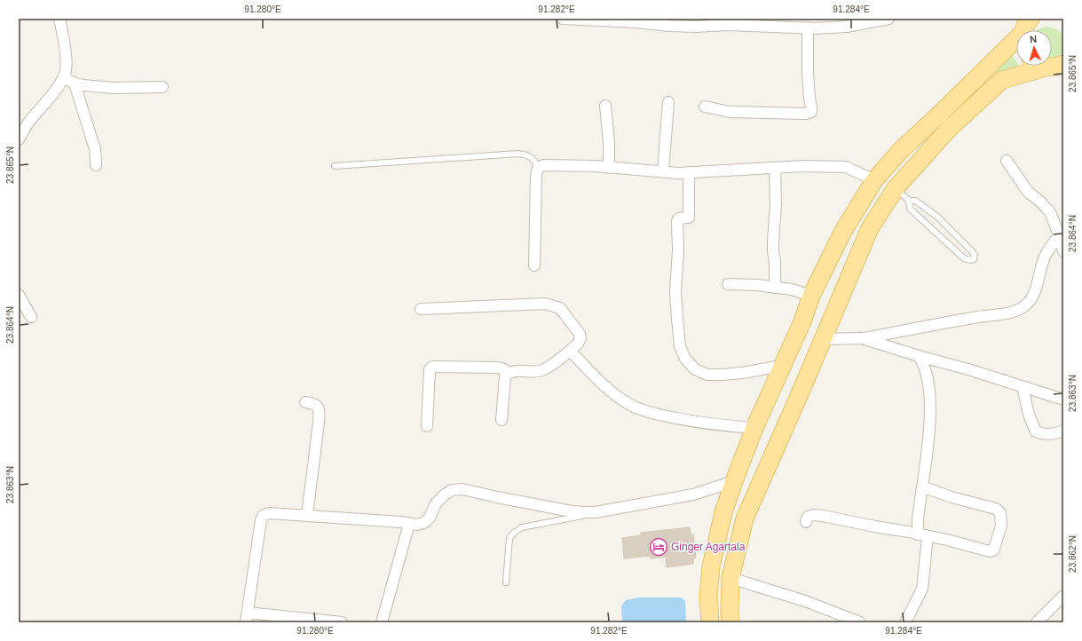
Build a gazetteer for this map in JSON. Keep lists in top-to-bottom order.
{
  "places": {
    "hotel": ["Ginger Agartala"]
  },
  "north": "top",
  "coordinates": [
    "91.280°E",
    "91.282°E",
    "91.284°E",
    "23.865°N",
    "23.864°N",
    "23.863°N",
    "23.862°N"
  ]
}
